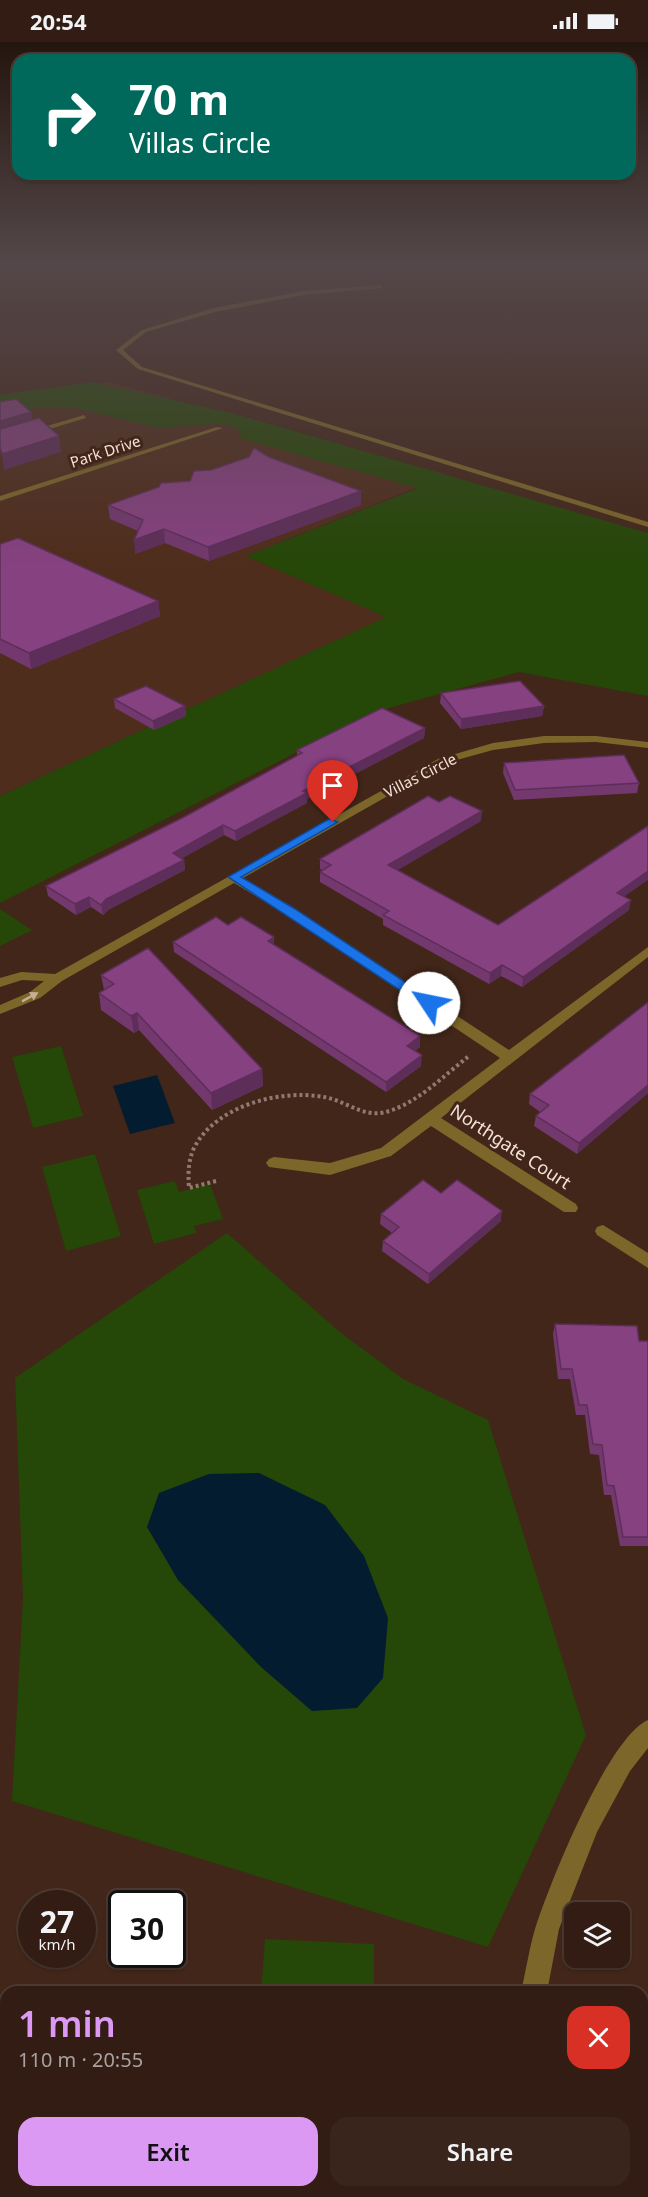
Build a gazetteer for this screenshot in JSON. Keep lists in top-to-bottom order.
{
  "streets": {
    "street": ["Park Drive", "Villas Circle", "Northgate Court"]
  },
  "page": {
    "status": "20:54",
    "turn": ["70 m", "Villas Circle"],
    "speed": "27 km/h",
    "limit": "30",
    "heading": ["1 min", "110 m · 20:55"],
    "buttons": ["Exit", "Share"]
  }
}
